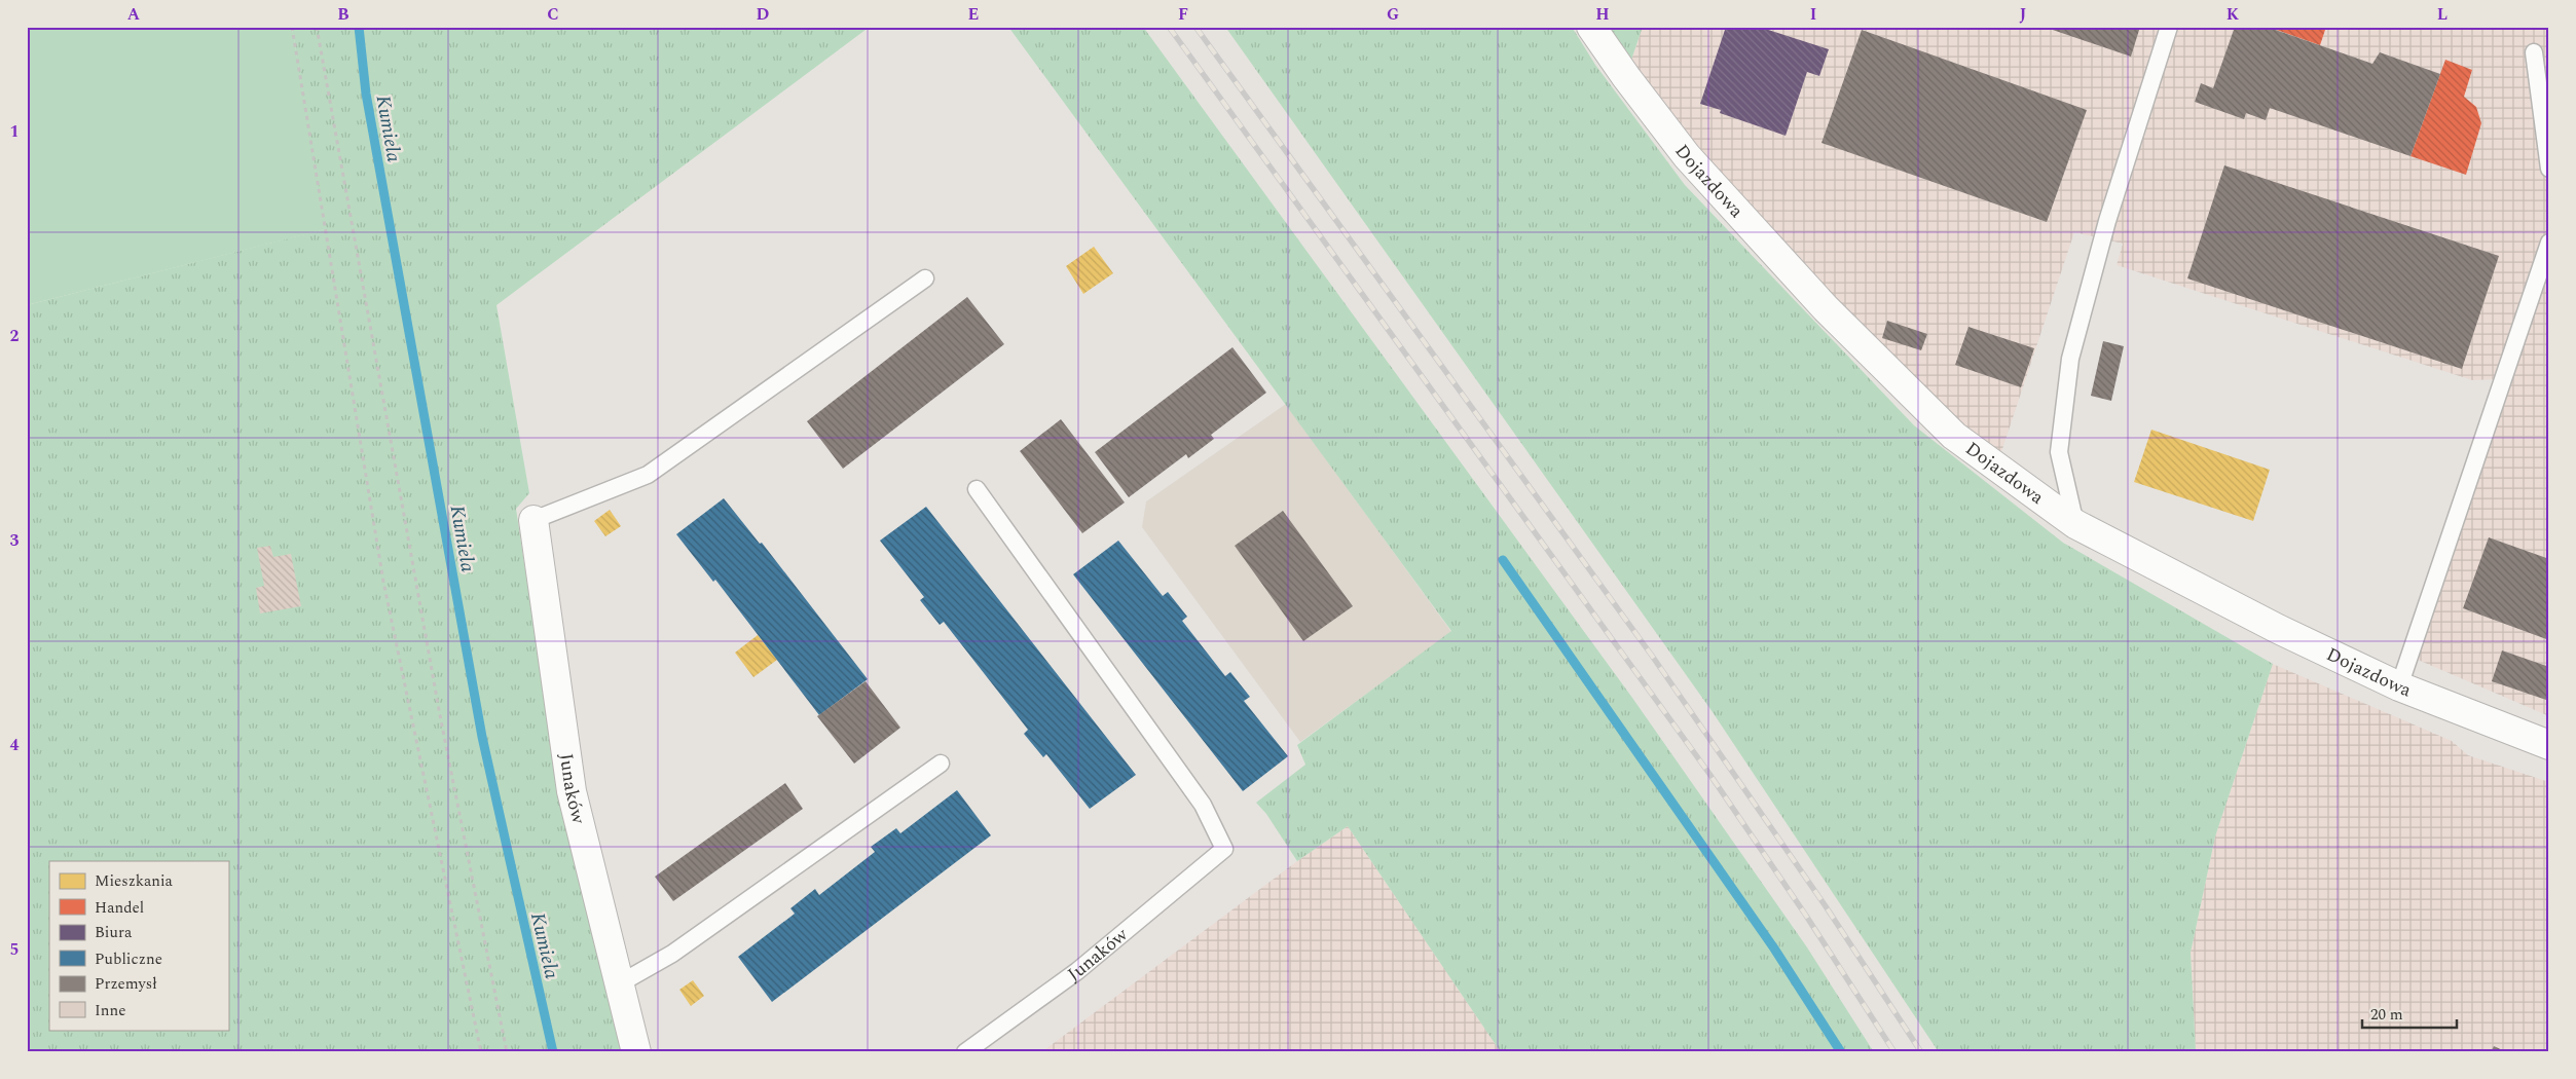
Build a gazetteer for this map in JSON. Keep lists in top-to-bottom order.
{
  "streets": {
    "street": ["Dojazdowa", "Junaków"]
  },
  "water": ["Kumiela"],
  "legend": [
    "Mieszkania",
    "Handel",
    "Biura",
    "Publiczne",
    "Przemysł",
    "Inne"
  ],
  "scale_bar": "20 m",
  "grid": {
    "columns": [
      "A",
      "B",
      "C",
      "D",
      "E",
      "F",
      "G",
      "H",
      "I",
      "J",
      "K",
      "L"
    ],
    "rows": [
      "1",
      "2",
      "3",
      "4",
      "5"
    ]
  }
}
